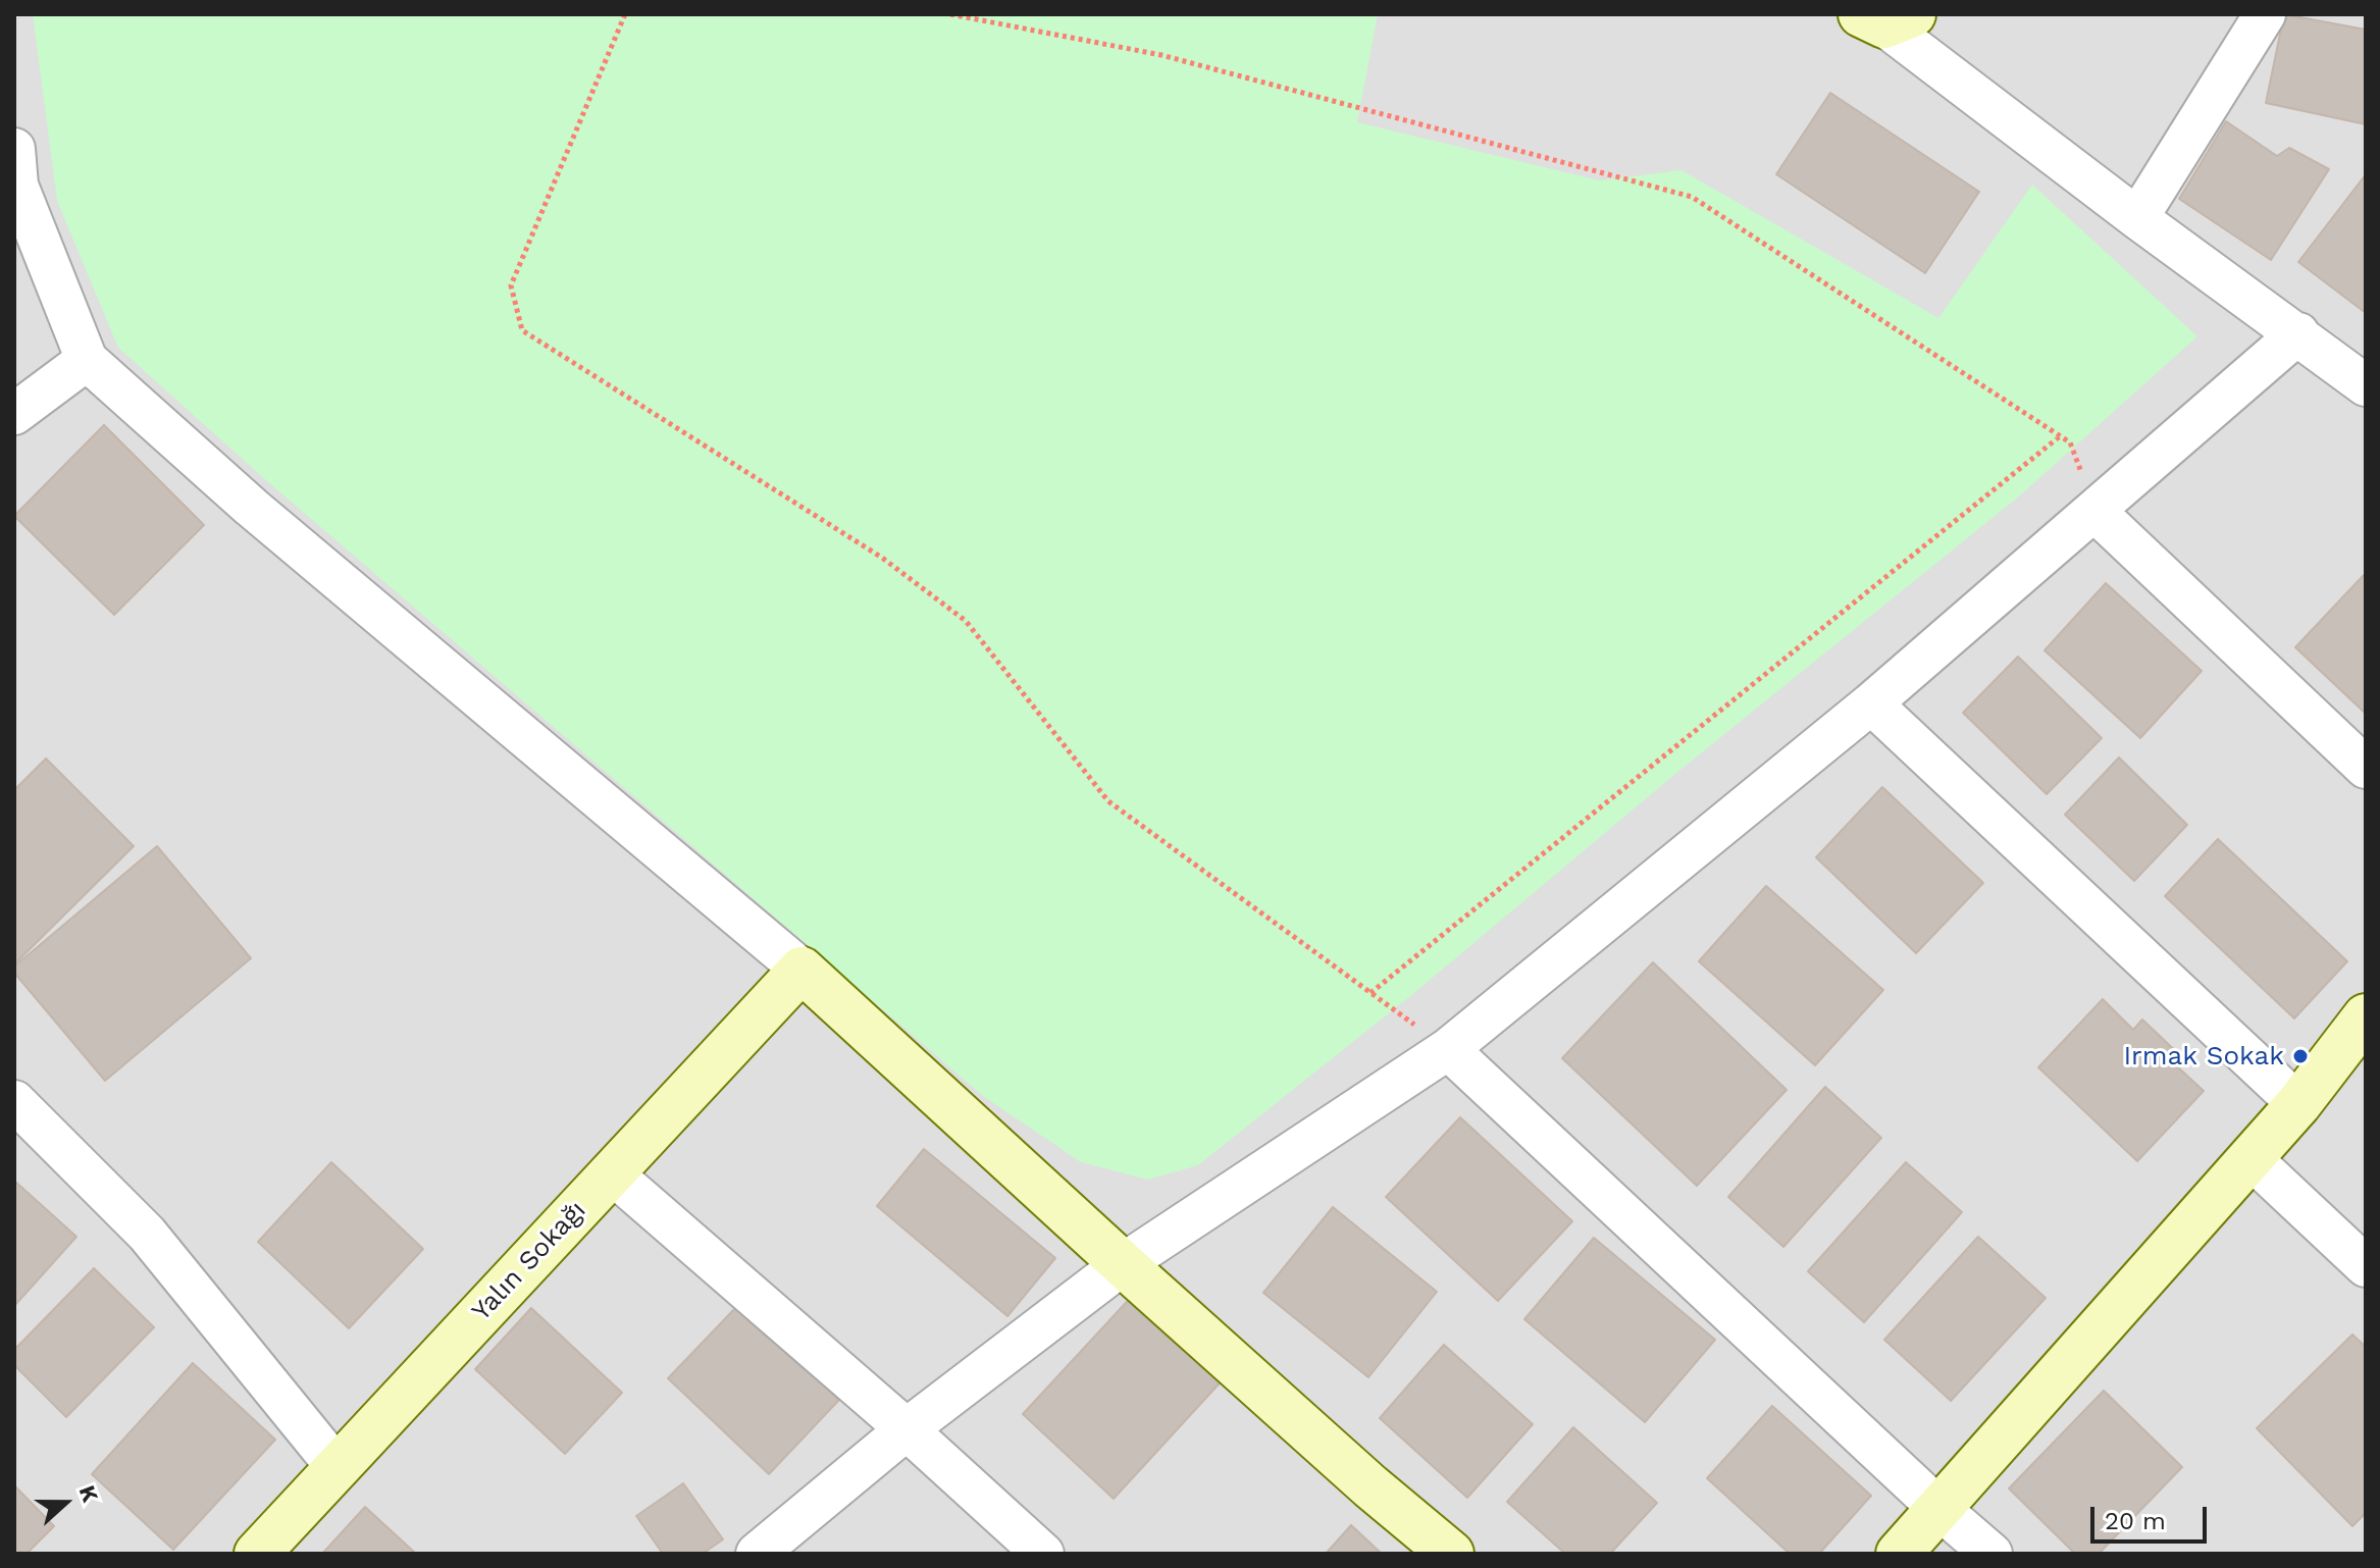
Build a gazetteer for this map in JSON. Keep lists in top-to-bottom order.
{
  "streets": {
    "street": ["Yalın Sokağı"]
  },
  "places": ["Irmak Sokak"],
  "scale_bar": "20 m",
  "north": "right"
}
